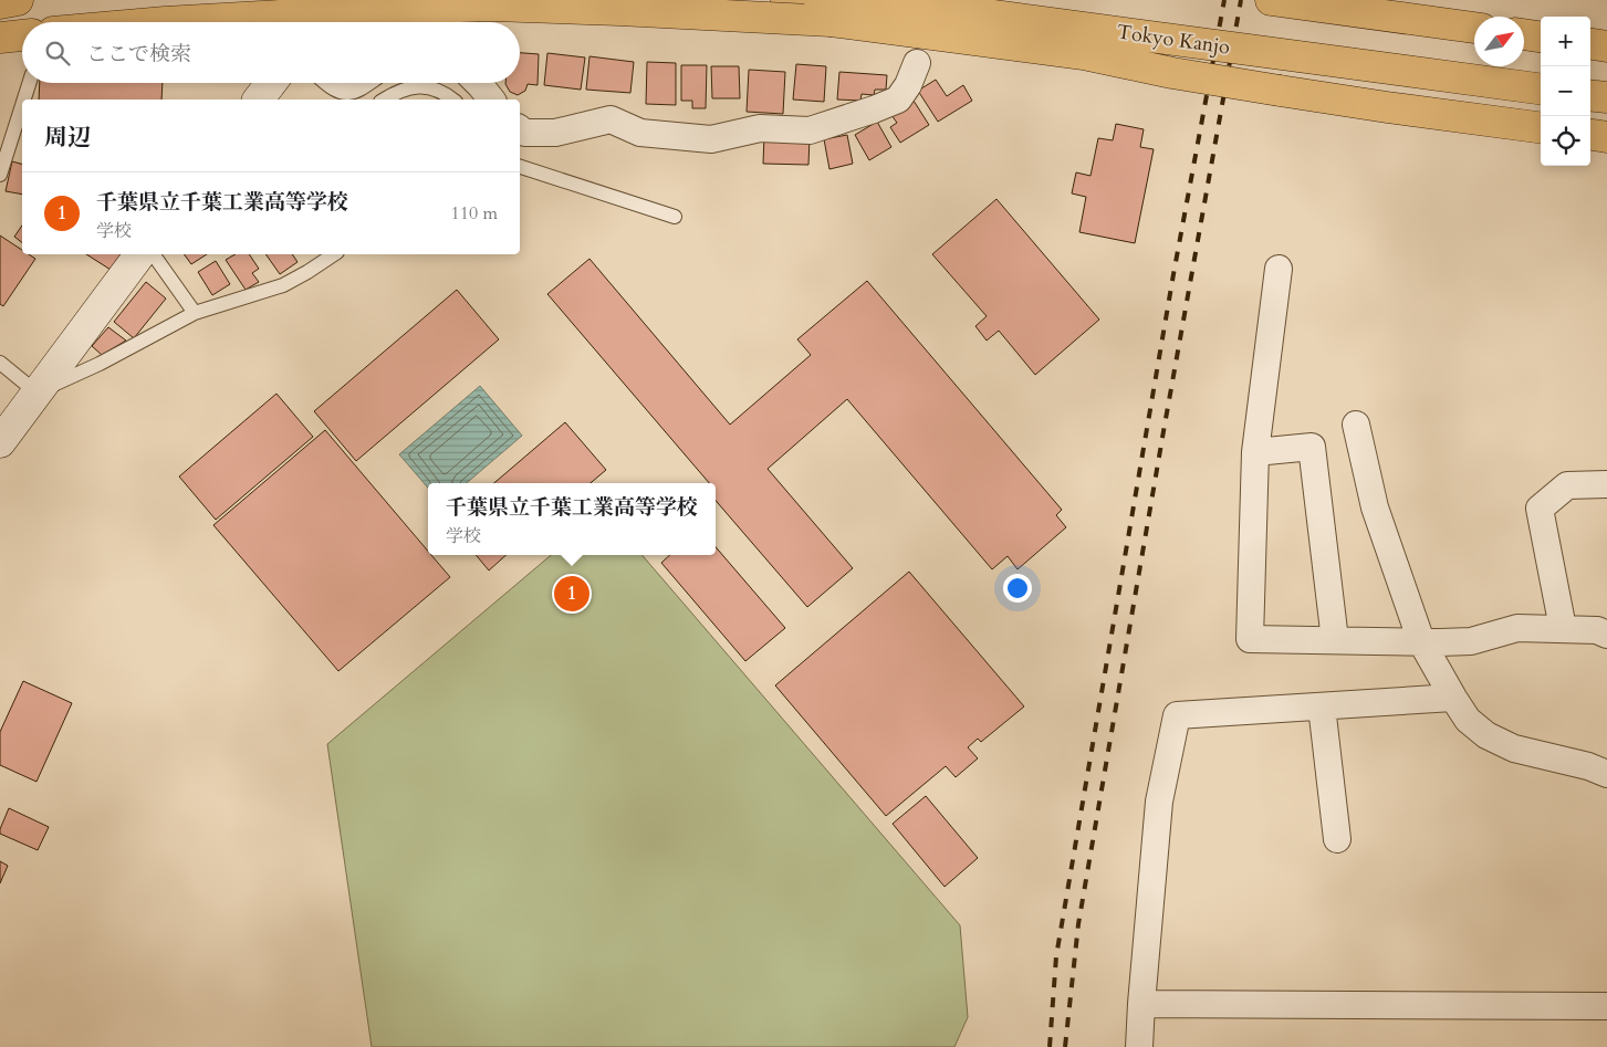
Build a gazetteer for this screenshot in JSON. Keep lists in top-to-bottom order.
{
  "streets": {
    "highway": ["Tokyo Kanjo"]
  },
  "north": "top right",
  "page": {
    "map_buttons": ["+", "−"],
    "search": "ここで検索",
    "heading": "周辺",
    "list": [
      {
        "mark": "1",
        "name": "千葉県立千葉工業高等学校",
        "note": "学校",
        "value": "110 m"
      }
    ],
    "popup": ["千葉県立千葉工業高等学校", "学校"],
    "pins": "1"
  }
}
